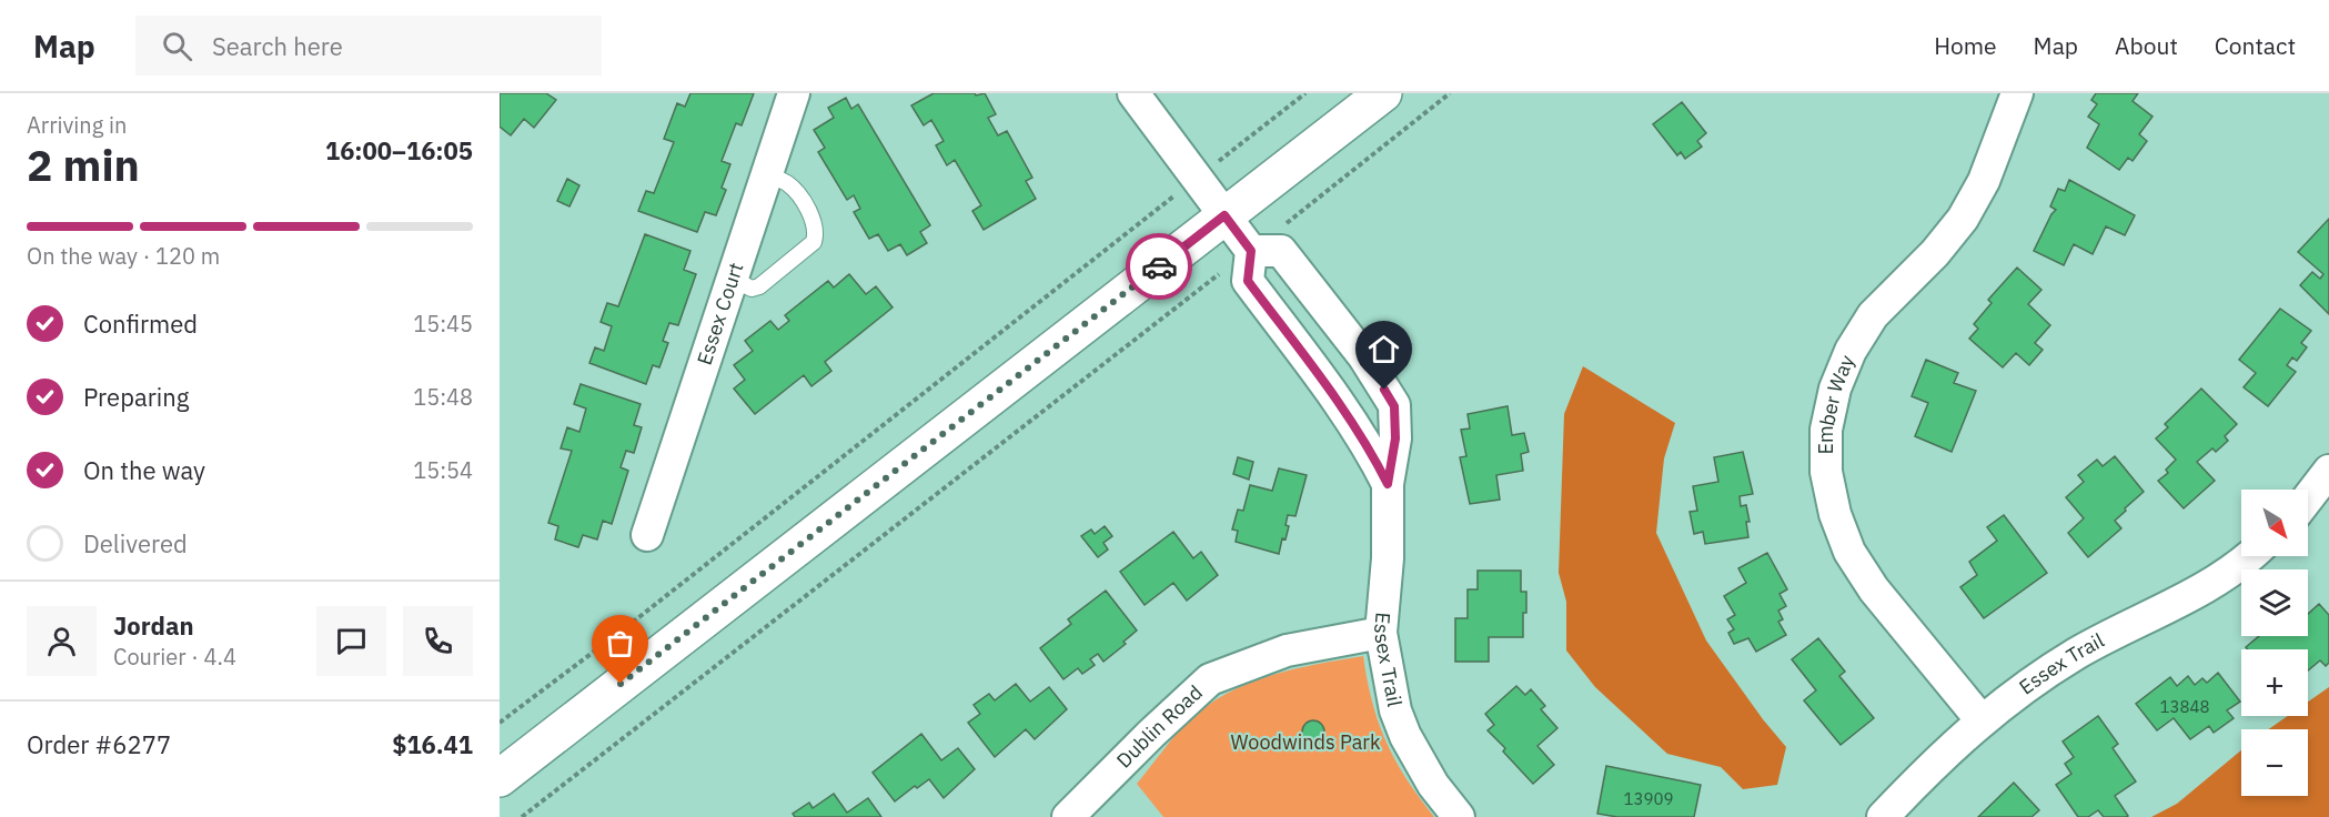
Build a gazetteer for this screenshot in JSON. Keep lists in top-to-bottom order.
{
  "streets": {
    "street": [
      "Essex Court",
      "Ember Way",
      "Essex Trail",
      "Dublin Road"
    ]
  },
  "crossings": [
    ["Ember Way", "Essex Trail"],
    ["Essex Trail", "Dublin Road"]
  ],
  "parks": ["Woodwinds Park"],
  "house_numbers": ["13848", "13909"],
  "north": "bottom right",
  "page": {
    "header": "Map",
    "search": "Search here",
    "nav": [
      "Home",
      "Map",
      "About",
      "Contact"
    ],
    "heading": ["2 min", "Arriving in", "16:00–16:05"],
    "panel": [
      "Jordan",
      "Courier · 4.4",
      "Order #6277",
      "$16.41"
    ],
    "bar": "On the way · 120 m",
    "list": [
      ["Confirmed", "15:45"],
      ["Preparing", "15:48"],
      ["On the way", "15:54"],
      "Delivered"
    ],
    "map_buttons": ["+", "−"]
  }
}
